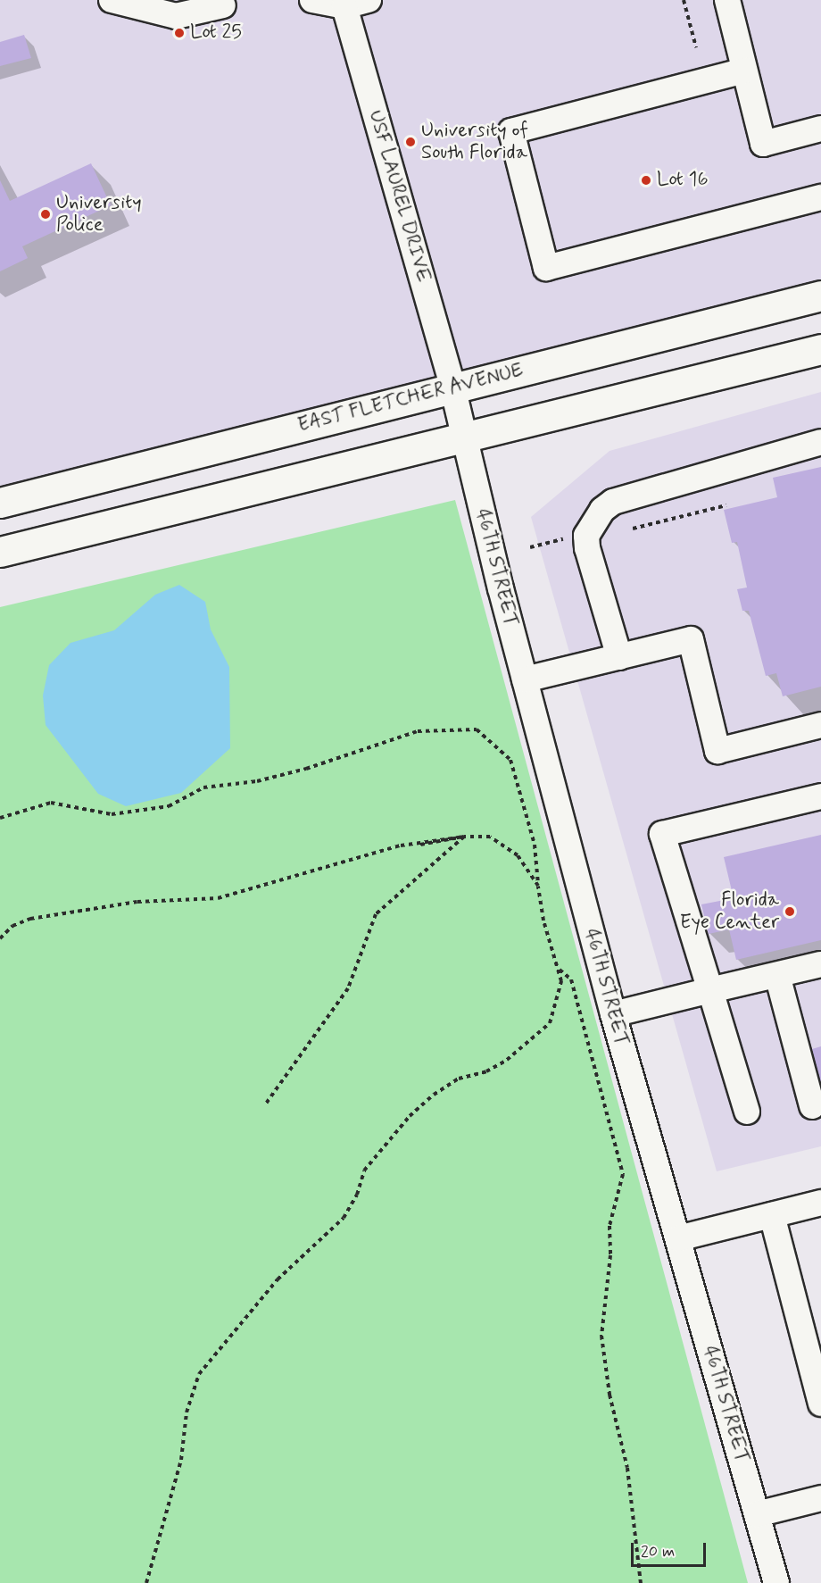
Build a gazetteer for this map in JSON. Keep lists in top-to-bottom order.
{
  "streets": {
    "main road": ["EAST FLETCHER AVENUE"],
    "street": ["USF LAUREL DRIVE", "46TH STREET"]
  },
  "crossings": [
    ["USF LAUREL DRIVE", "EAST FLETCHER AVENUE"],
    ["USF LAUREL DRIVE", "46TH STREET"],
    ["EAST FLETCHER AVENUE", "46TH STREET"]
  ],
  "places": [
    "Lot 25",
    "University of South Florida",
    "Lot 16",
    "University Police",
    "Florida Eye Center"
  ],
  "scale_bar": "20 m"
}
